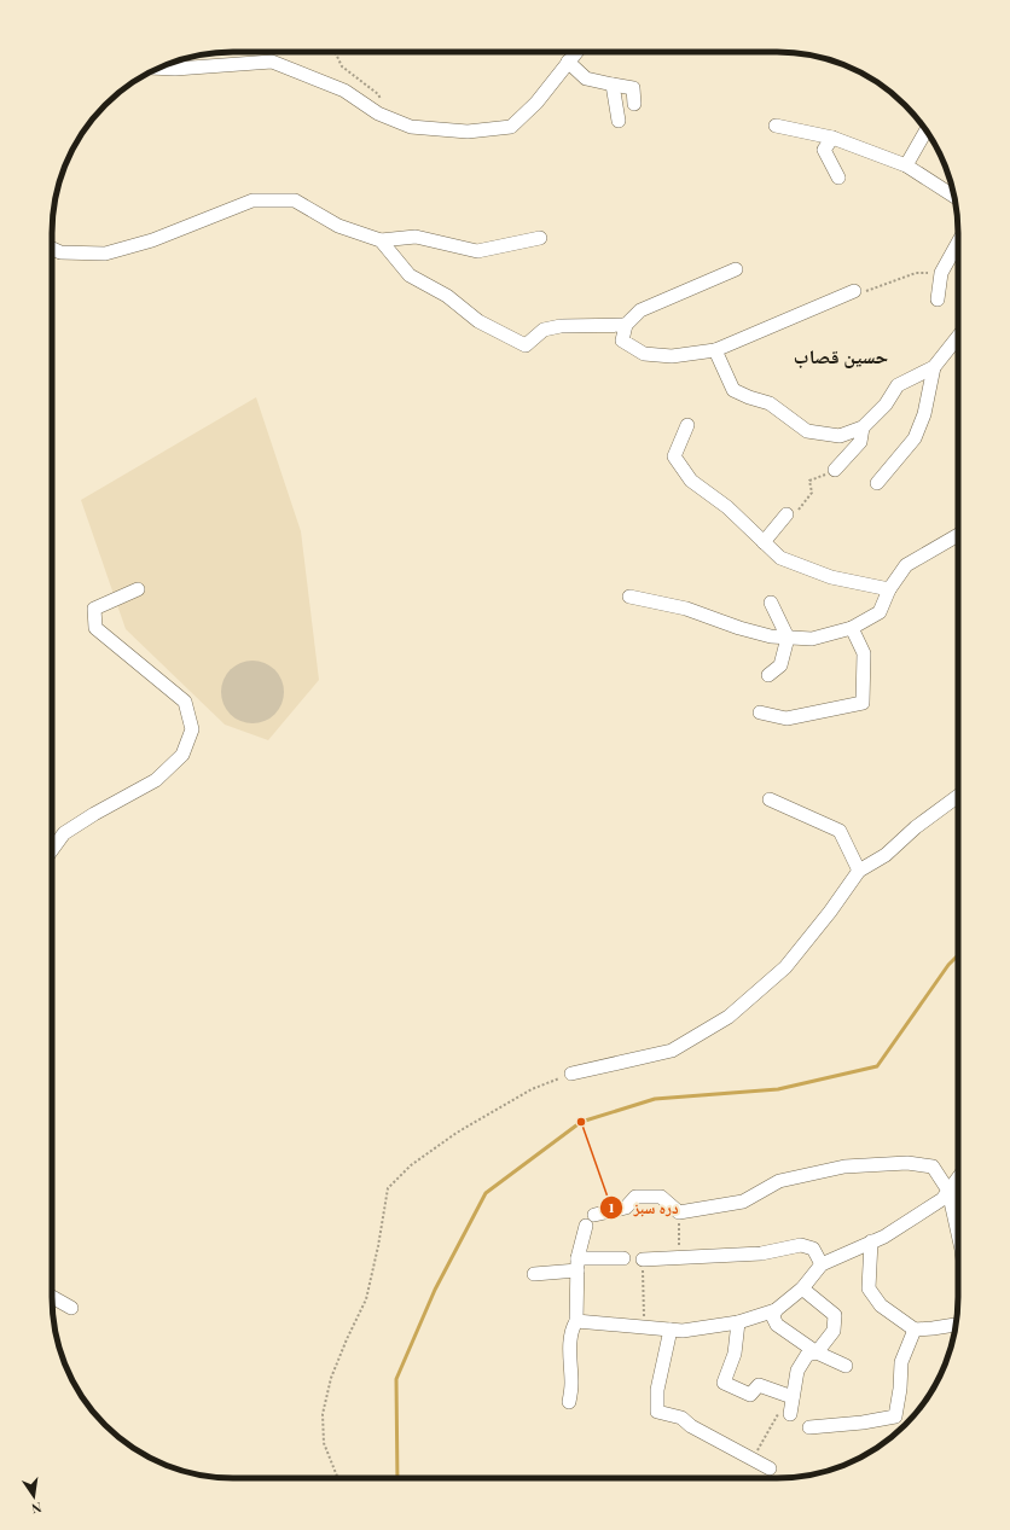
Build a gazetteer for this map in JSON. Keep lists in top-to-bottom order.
{
  "districts": ["حسین قصاب"],
  "places": ["دره سبز"],
  "north": "bottom"
}
